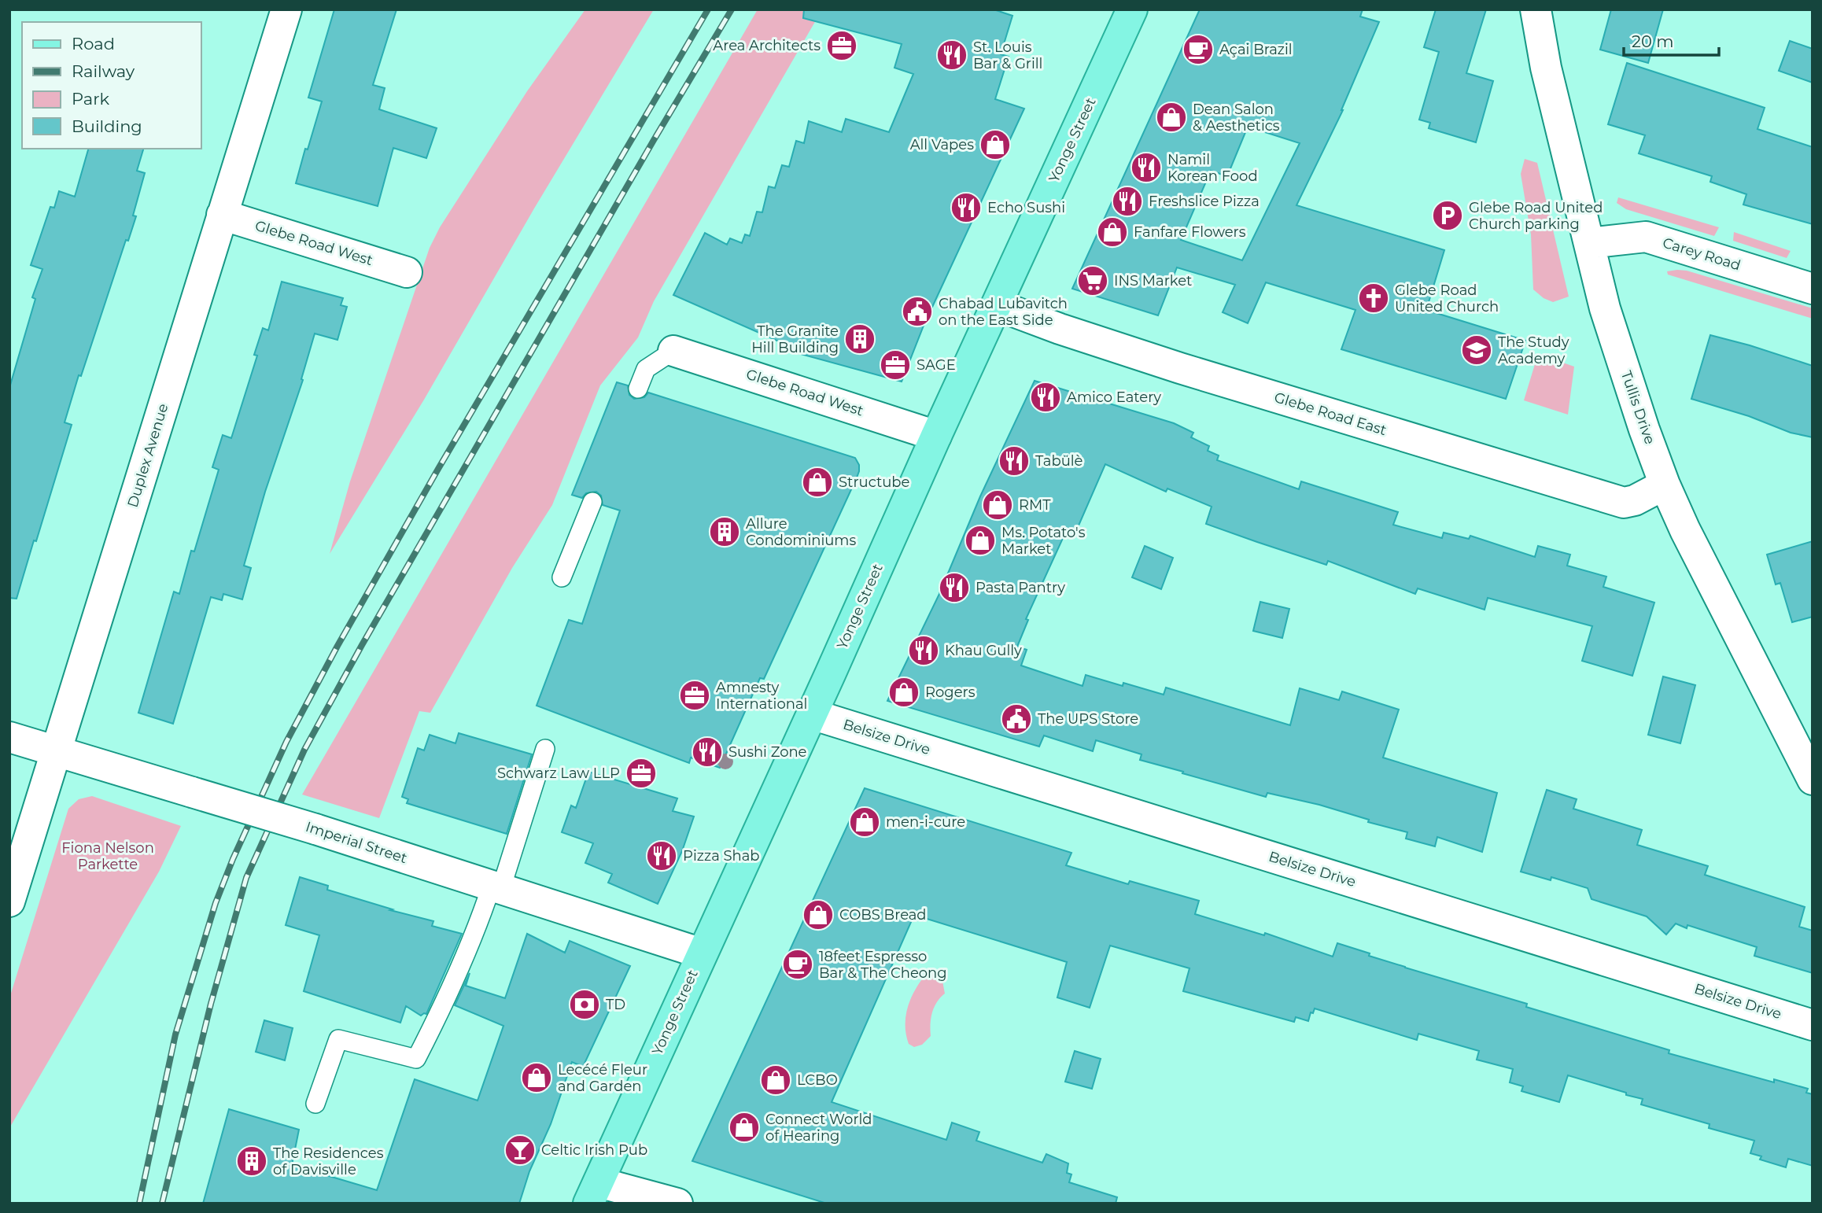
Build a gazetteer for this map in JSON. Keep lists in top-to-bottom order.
{
  "streets": {
    "main road": ["Yonge Street"],
    "street": [
      "Glebe Road West",
      "Carey Road",
      "Tullis Drive",
      "Glebe Road East",
      "Duplex Avenue",
      "Belsize Drive",
      "Imperial Street"
    ]
  },
  "crossings": [
    ["Yonge Street", "Glebe Road West"],
    ["Yonge Street", "Glebe Road East"],
    ["Yonge Street", "Belsize Drive"],
    ["Yonge Street", "Imperial Street"],
    ["Glebe Road West", "Duplex Avenue"],
    ["Carey Road", "Tullis Drive"],
    ["Tullis Drive", "Glebe Road East"],
    ["Duplex Avenue", "Imperial Street"]
  ],
  "parks": ["Fiona Nelson Parkette"],
  "places": {
    "office": [
      "Area Architects",
      "SAGE",
      "Amnesty International",
      "Schwarz Law LLP"
    ],
    "cafe": ["Açai Brazil", "18feet Espresso Bar & The Cheong"],
    "restaurant": [
      "St. Louis Bar & Grill",
      "Namil Korean Food",
      "Freshslice Pizza",
      "Echo Sushi",
      "Amico Eatery",
      "Tabülè",
      "Pasta Pantry",
      "Khau Gully",
      "Sushi Zone",
      "Pizza Shab"
    ],
    "shop": [
      "Dean Salon & Aesthetics",
      "All Vapes",
      "Fanfare Flowers",
      "Structube",
      "RMT",
      "Ms. Potato's Market",
      "Rogers",
      "men-i-cure",
      "COBS Bread",
      "Lecécé Fleur and Garden",
      "LCBO",
      "Connect World of Hearing"
    ],
    "parking": ["Glebe Road United Church parking"],
    "supermarket": ["INS Market"],
    "church": ["Glebe Road United Church"],
    "public building": ["Chabad Lubavitch on the East Side", "The UPS Store"],
    "building": ["The Granite Hill Building", "Allure Condominiums", "The Residences of Davisville"],
    "school or university": ["The Study Academy"],
    "bank": ["TD"],
    "bar": ["Celtic Irish Pub"]
  },
  "legend": [
    "Road",
    "Railway",
    "Park",
    "Building"
  ],
  "scale_bar": "20 m"
}
